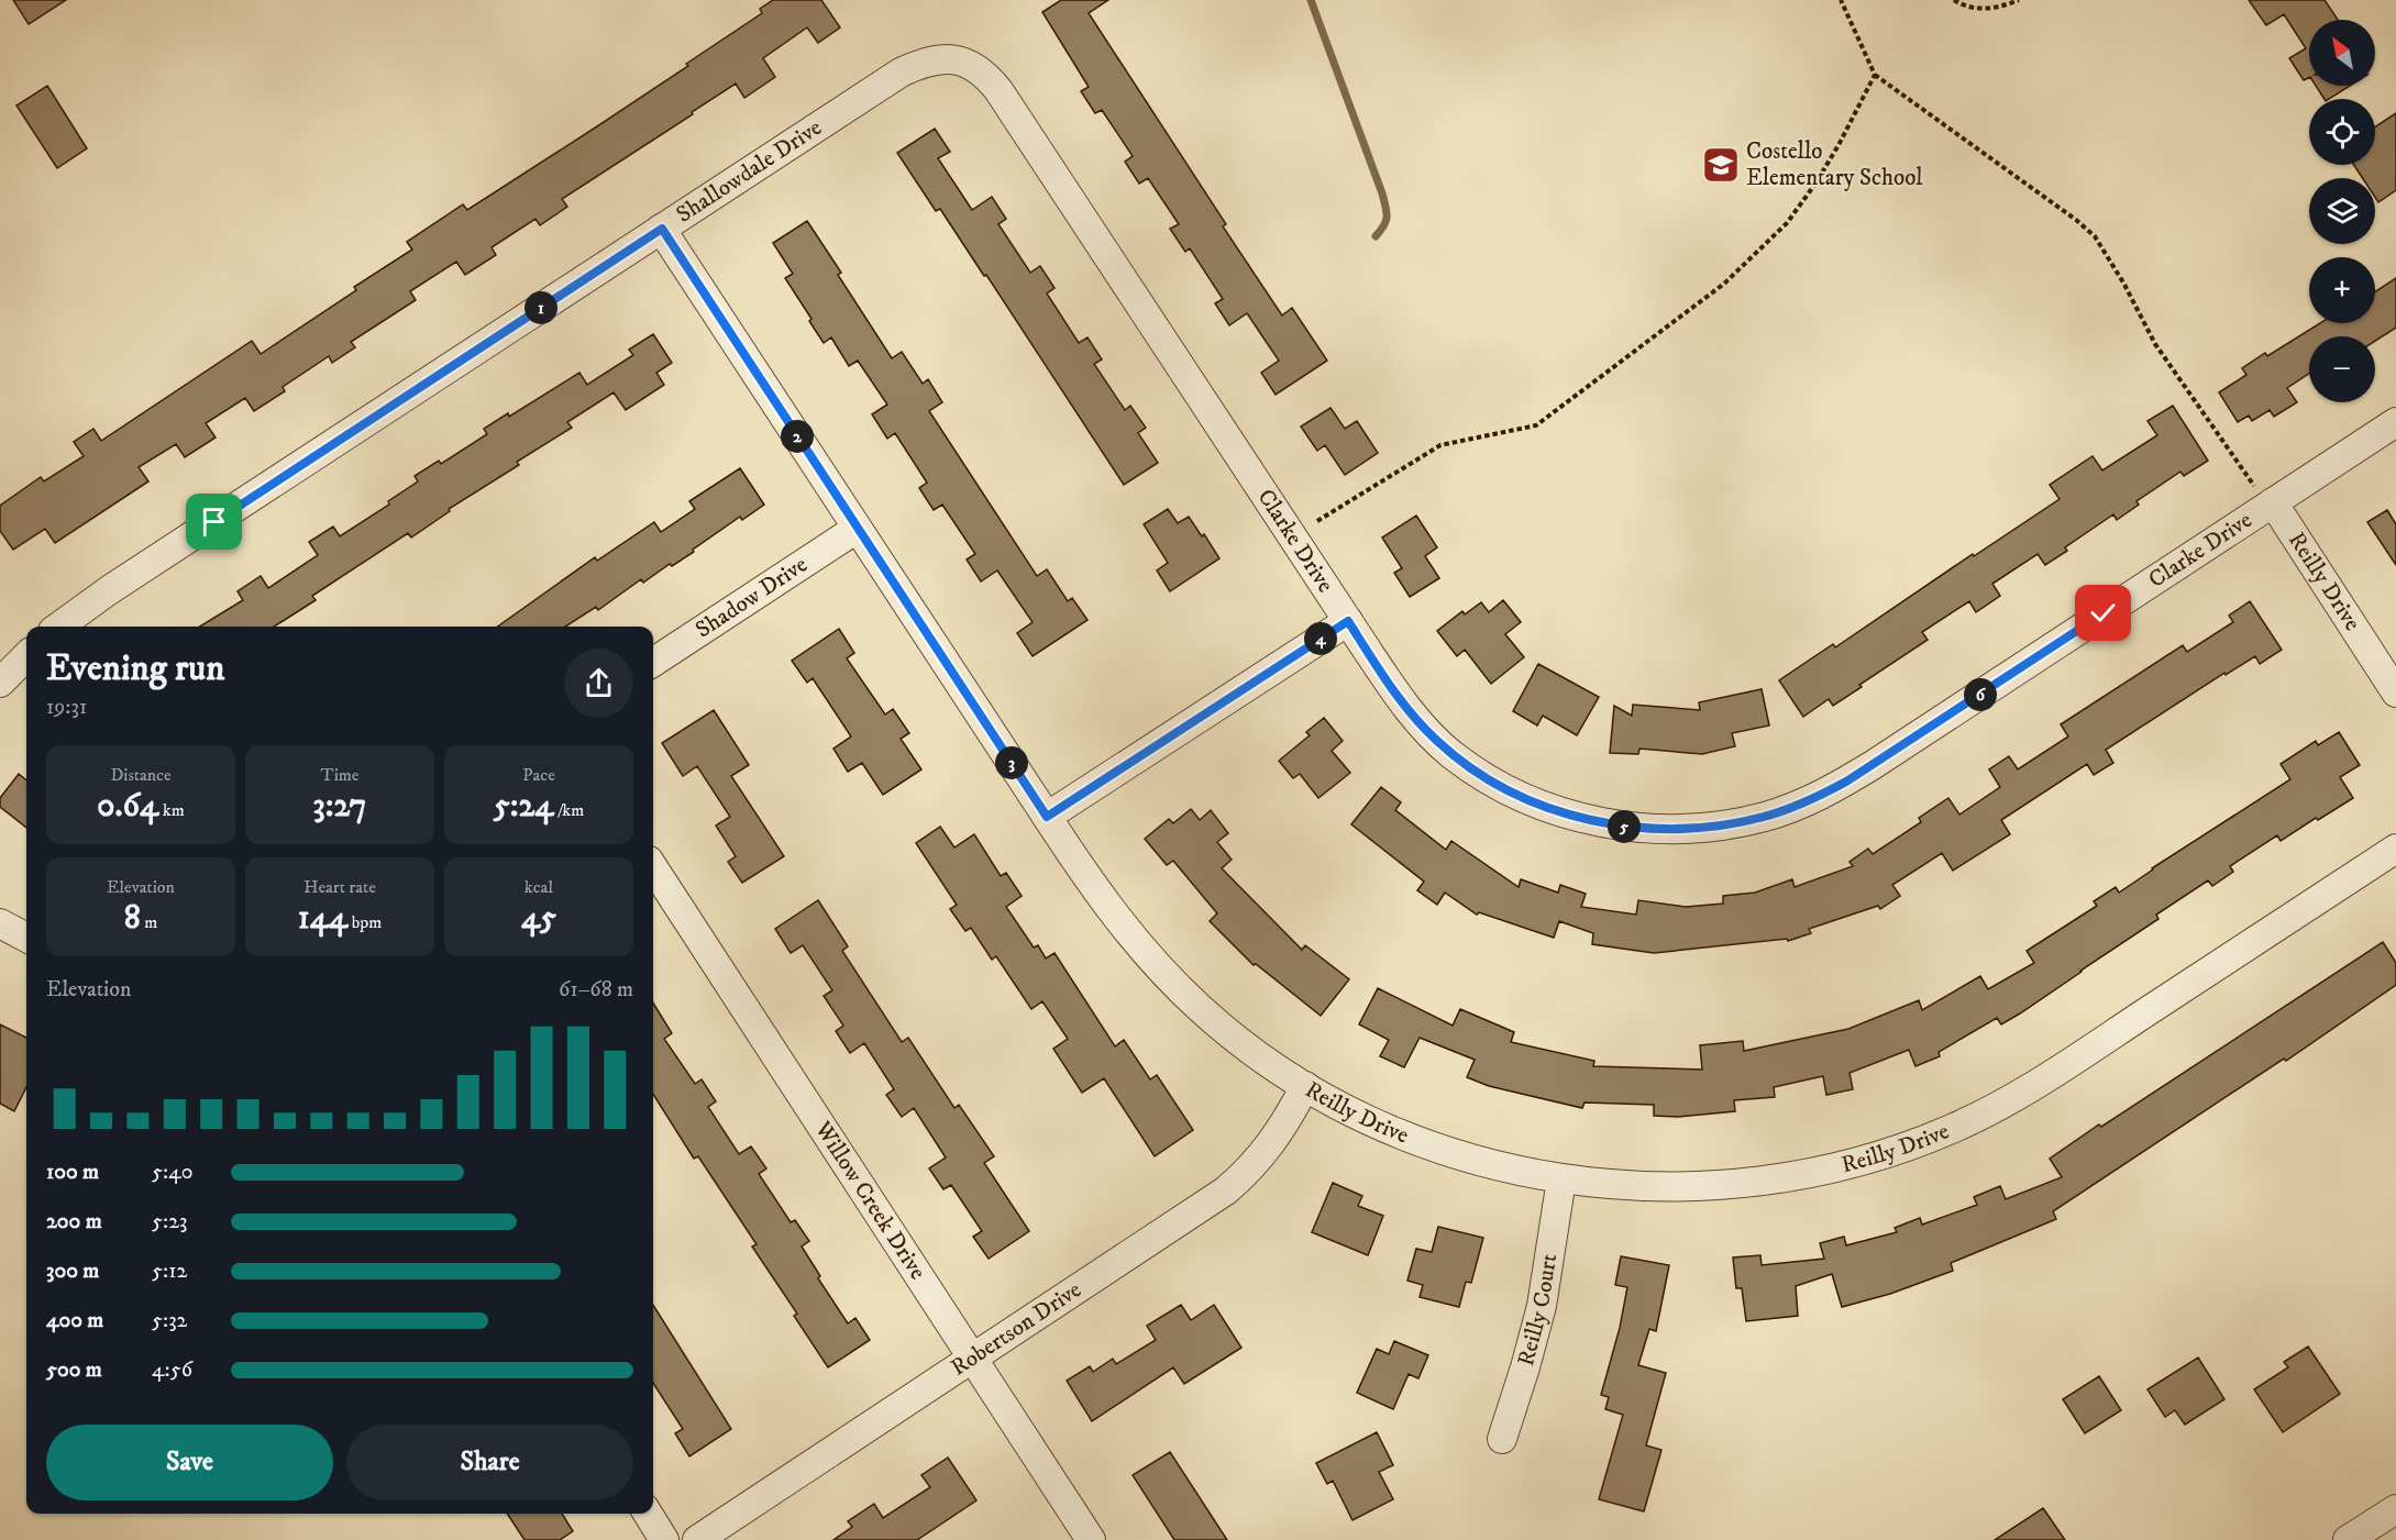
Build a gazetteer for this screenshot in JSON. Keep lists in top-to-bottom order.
{
  "streets": {
    "street": [
      "Shallowdale Drive",
      "Clarke Drive",
      "Reilly Drive",
      "Shadow Drive",
      "Willow Creek Drive",
      "Reilly Court",
      "Robertson Drive"
    ]
  },
  "crossings": [
    ["Shallowdale Drive", "Clarke Drive"],
    ["Shallowdale Drive", "Reilly Drive"],
    ["Clarke Drive", "Reilly Drive"],
    ["Reilly Drive", "Shadow Drive"],
    ["Reilly Drive", "Reilly Court"],
    ["Reilly Drive", "Robertson Drive"],
    ["Willow Creek Drive", "Robertson Drive"]
  ],
  "places": {
    "school or university": ["Costello Elementary School"]
  },
  "north": "top left",
  "page": {
    "map_buttons": ["+", "−"],
    "pins": [
      "1",
      "2",
      "4",
      "6",
      "3",
      "5"
    ],
    "heading": ["Evening run", "19:31"],
    "stats": [
      ["Distance", "0.64 km"],
      ["Time", "3:27"],
      ["Pace", "5:24 /km"],
      ["Elevation", "8 m"],
      ["Heart rate", "144 bpm"],
      ["kcal", "45"]
    ],
    "chart": ["Elevation", "61–68 m"],
    "list": [
      {
        "name": "100 m",
        "note": "5:40"
      },
      {
        "name": "200 m",
        "note": "5:23"
      },
      {
        "name": "300 m",
        "note": "5:12"
      },
      {
        "name": "400 m",
        "note": "5:32"
      },
      {
        "name": "500 m",
        "note": "4:56"
      }
    ],
    "buttons": ["Save", "Share"]
  }
}
